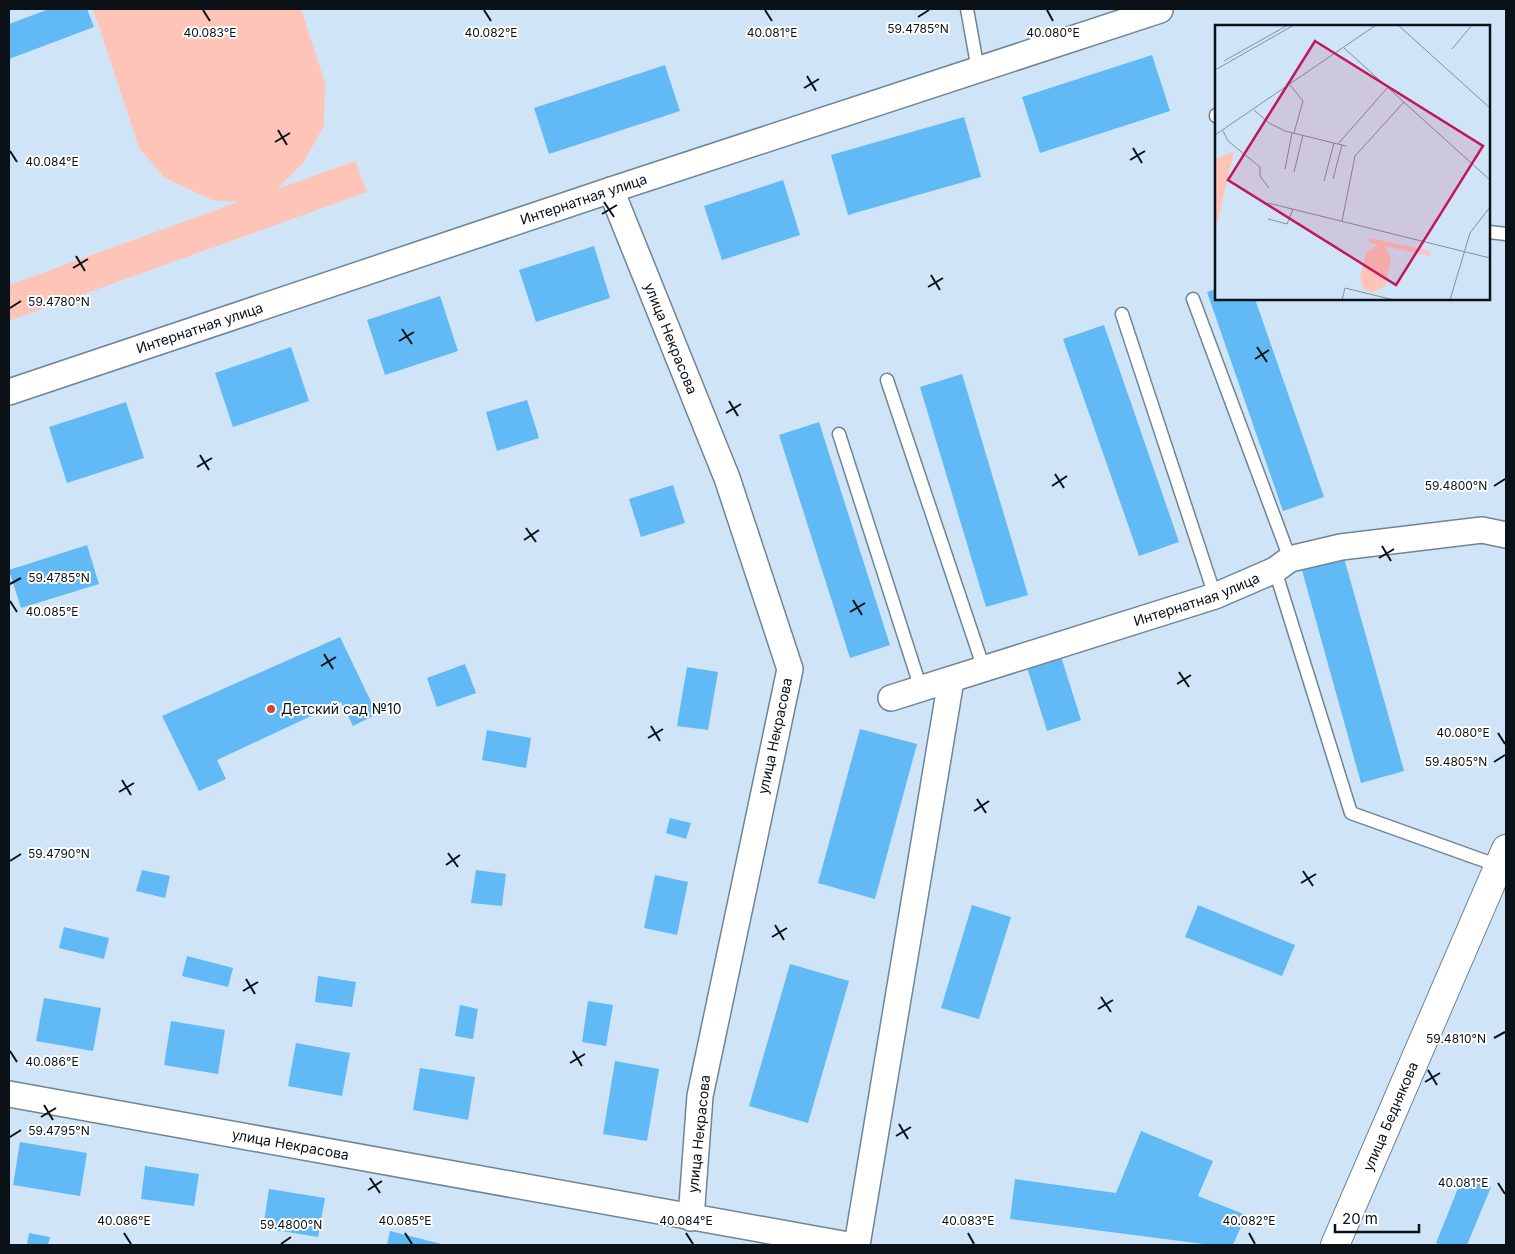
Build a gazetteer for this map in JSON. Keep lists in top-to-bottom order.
{
  "streets": {
    "street": ["Интернатная улица", "улица Некрасова", "улица Беднякова"]
  },
  "crossings": [
    ["Интернатная улица", "улица Некрасова"]
  ],
  "places": ["Детский сад №10"],
  "scale_bar": "20 m",
  "coordinates": [
    "59.4785°N",
    "40.083°E",
    "40.082°E",
    "40.081°E",
    "40.080°E",
    "40.084°E",
    "59.4780°N",
    "59.4800°N",
    "40.085°E",
    "59.4805°N",
    "59.4790°N",
    "59.4810°N",
    "40.086°E",
    "59.4795°N"
  ]
}
